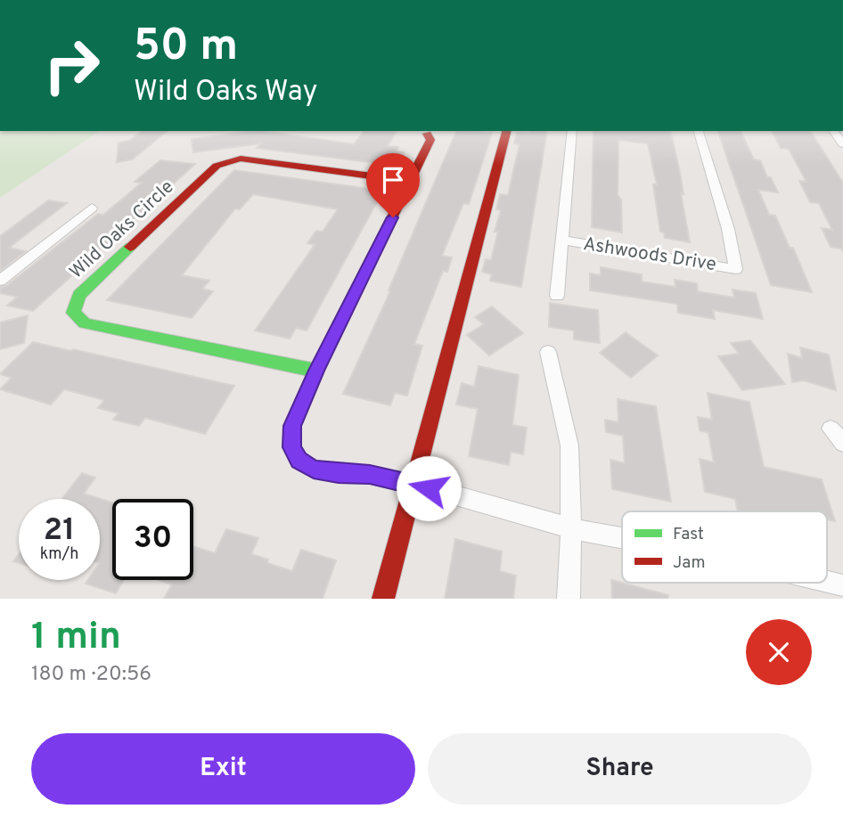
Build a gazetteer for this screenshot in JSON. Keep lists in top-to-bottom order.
{
  "streets": {
    "street": ["Wild Oaks Circle", "Ashwoods Drive"]
  },
  "legend": ["Fast", "Jam"],
  "page": {
    "turn": ["50 m", "Wild Oaks Way"],
    "speed": "21 km/h",
    "limit": "30",
    "heading": ["1 min", "180 m · 20:56"],
    "buttons": ["Exit", "Share"]
  }
}
